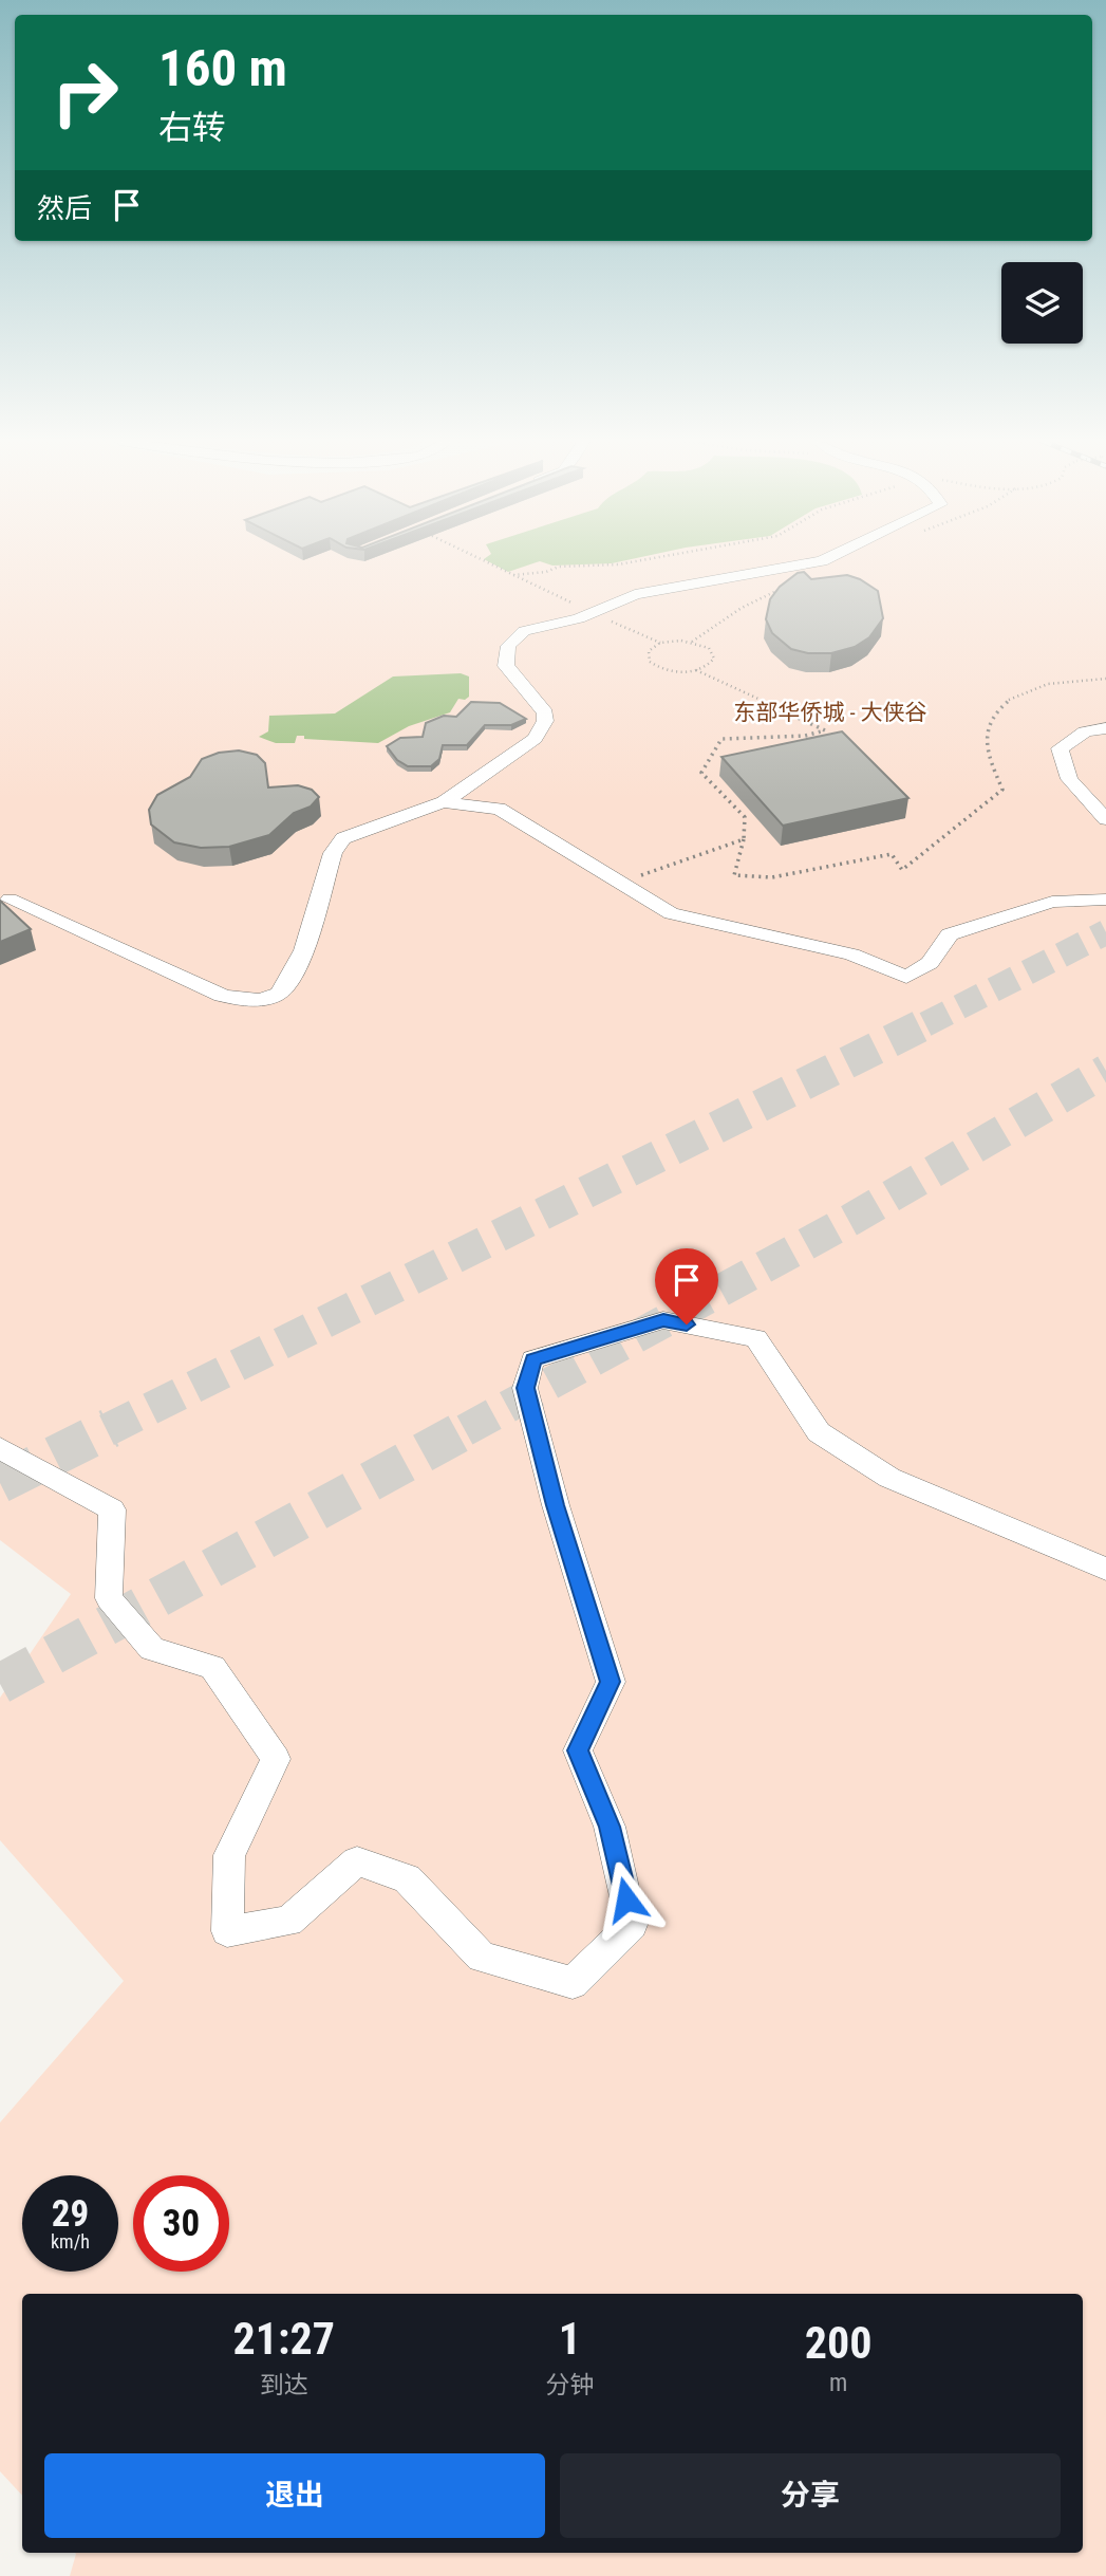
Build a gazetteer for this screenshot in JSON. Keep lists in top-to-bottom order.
{
  "parks": ["东部华侨城 - 大侠谷"],
  "page": {
    "turn": ["160 m", "右转"],
    "then": "然后",
    "speed": "29 km/h",
    "limit": "30",
    "eta": [
      "21:27",
      "到达",
      "1",
      "分钟",
      "200",
      "m"
    ],
    "buttons": ["退出", "分享"]
  }
}
